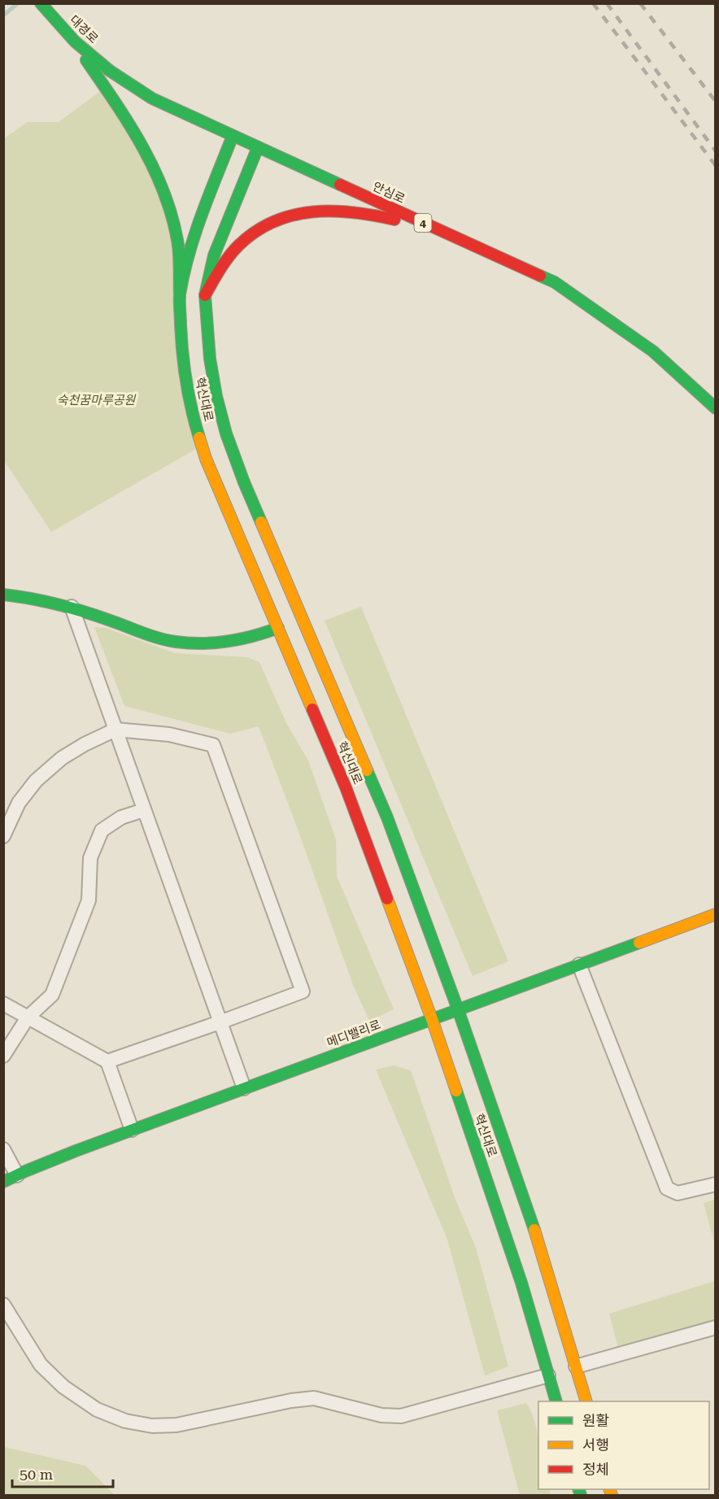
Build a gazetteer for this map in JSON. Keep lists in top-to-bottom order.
{
  "streets": {
    "main road": [
      "대경로",
      "안심로",
      "4",
      "혁신대로",
      "메디밸리로"
    ]
  },
  "crossings": [
    ["대경로", "안심로"],
    ["안심로", "혁신대로"],
    ["혁신대로", "메디밸리로"]
  ],
  "parks": ["숙천꿈마루공원"],
  "legend": ["원활", "서행", "정체"],
  "scale_bar": "50 m"
}
